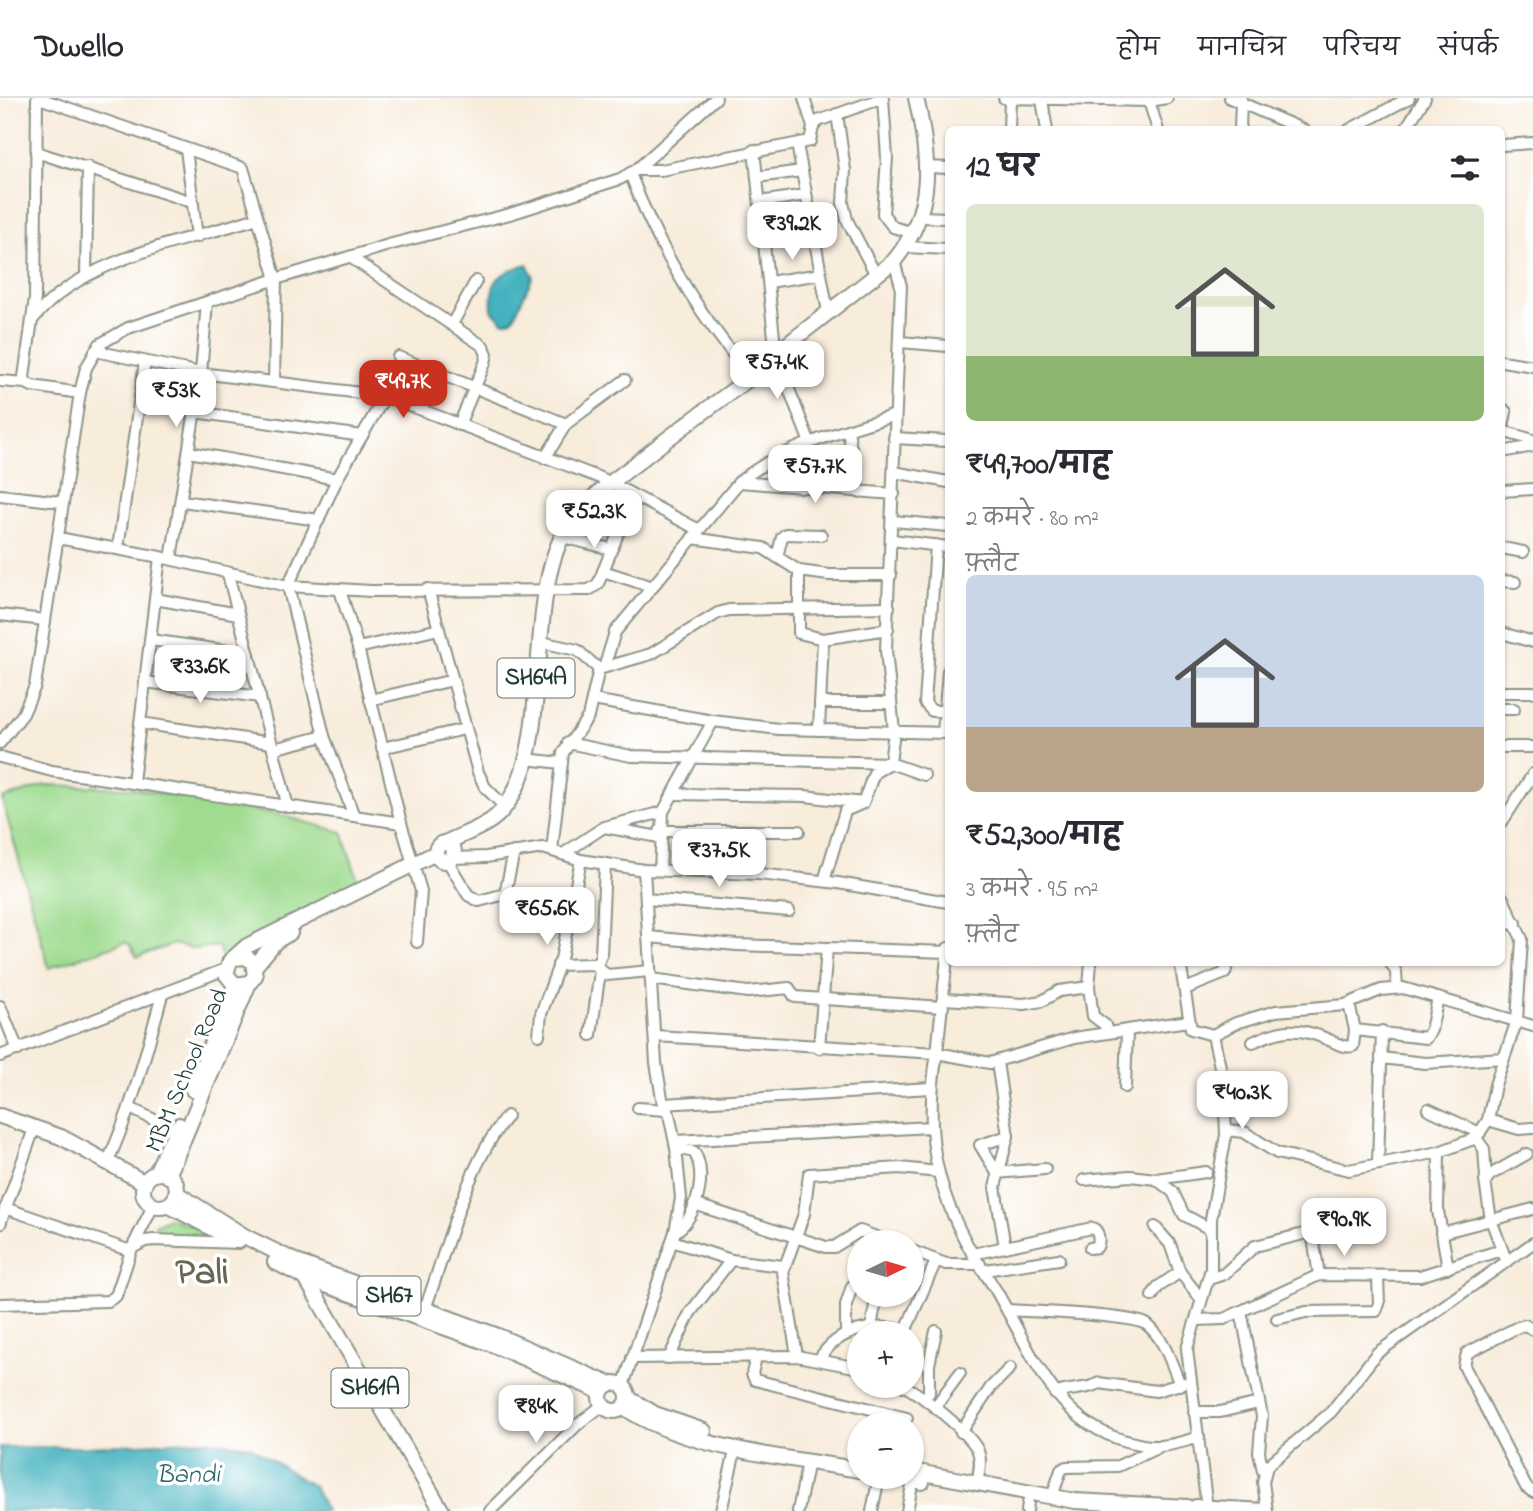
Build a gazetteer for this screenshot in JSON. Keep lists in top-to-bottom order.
{
  "streets": {
    "main road": [
      "SH64A",
      "MBM School Road",
      "SH67",
      "SH61A"
    ]
  },
  "crossings": [
    ["SH67", "SH61A"]
  ],
  "districts": ["Pali"],
  "water": ["Bandi"],
  "north": "right",
  "page": {
    "header": "Dwello",
    "nav": [
      "होम",
      "मानचित्र",
      "परिचय",
      "संपर्क"
    ],
    "heading": "12 घर",
    "price": [
      "₹39.2K",
      "₹57.4K",
      "₹49.7K",
      "₹53K",
      "₹57.7K",
      "₹52.3K",
      "₹33.6K",
      "₹37.5K",
      "₹65.6K",
      "₹40.3K",
      "₹90.9K",
      "₹84K"
    ],
    "list": [
      {
        "name": "₹49,700/माह",
        "note": "2 कमरे · 80 m² · फ़्लैट"
      },
      {
        "name": "₹52,300/माह",
        "note": "3 कमरे · 95 m² · फ़्लैट"
      }
    ],
    "map_buttons": ["+", "−"]
  }
}
